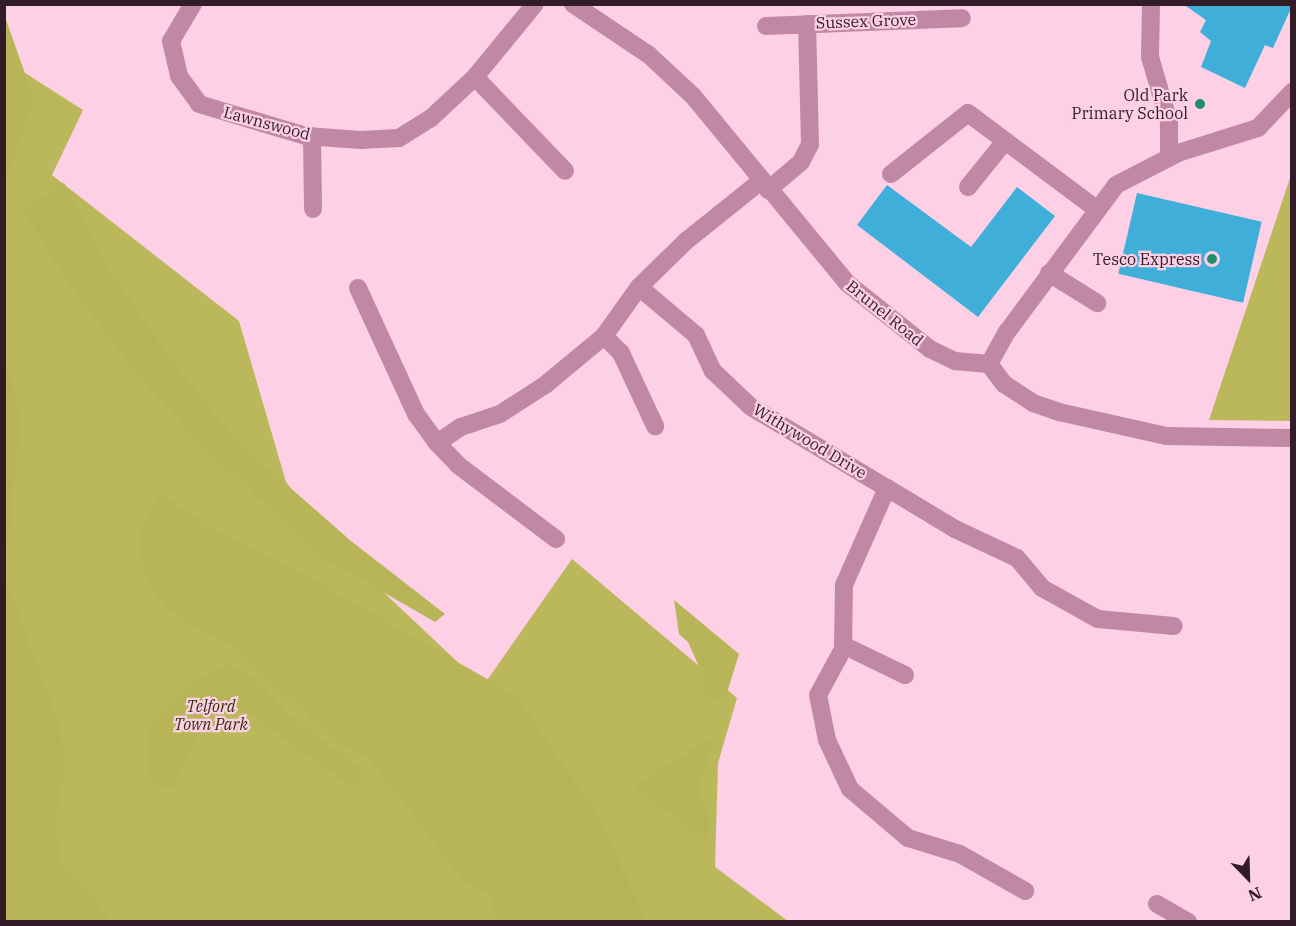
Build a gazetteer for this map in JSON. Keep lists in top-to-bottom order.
{
  "streets": {
    "street": [
      "Sussex Grove",
      "Lawnswood",
      "Brunel Road",
      "Withywood Drive"
    ]
  },
  "crossings": [
    ["Sussex Grove", "Brunel Road"]
  ],
  "parks": ["Telford Town Park"],
  "places": ["Old Park Primary School", "Tesco Express"],
  "north": "bottom right"
}
